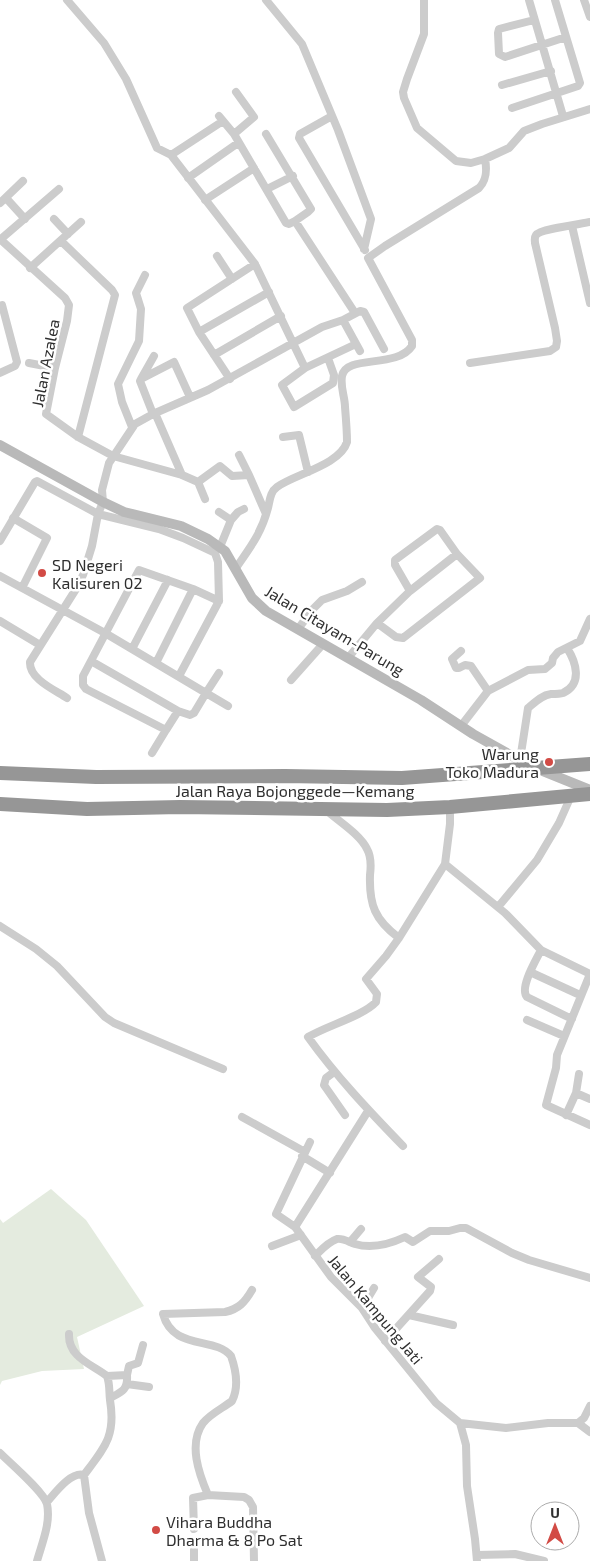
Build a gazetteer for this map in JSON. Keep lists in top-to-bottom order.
{
  "streets": {
    "highway": ["Jalan Raya Bojonggede—Kemang"],
    "main road": ["Jalan Citayam-Parung"],
    "street": ["Jalan Azalea", "Jalan Kampung Jati"]
  },
  "crossings": [
    ["Jalan Citayam-Parung", "Jalan Raya Bojonggede—Kemang"]
  ],
  "places": ["SD Negeri Kalisuren 02", "Warung Toko Madura", "Vihara Buddha Dharma & 8 Po Sat"],
  "north": "top"
}
